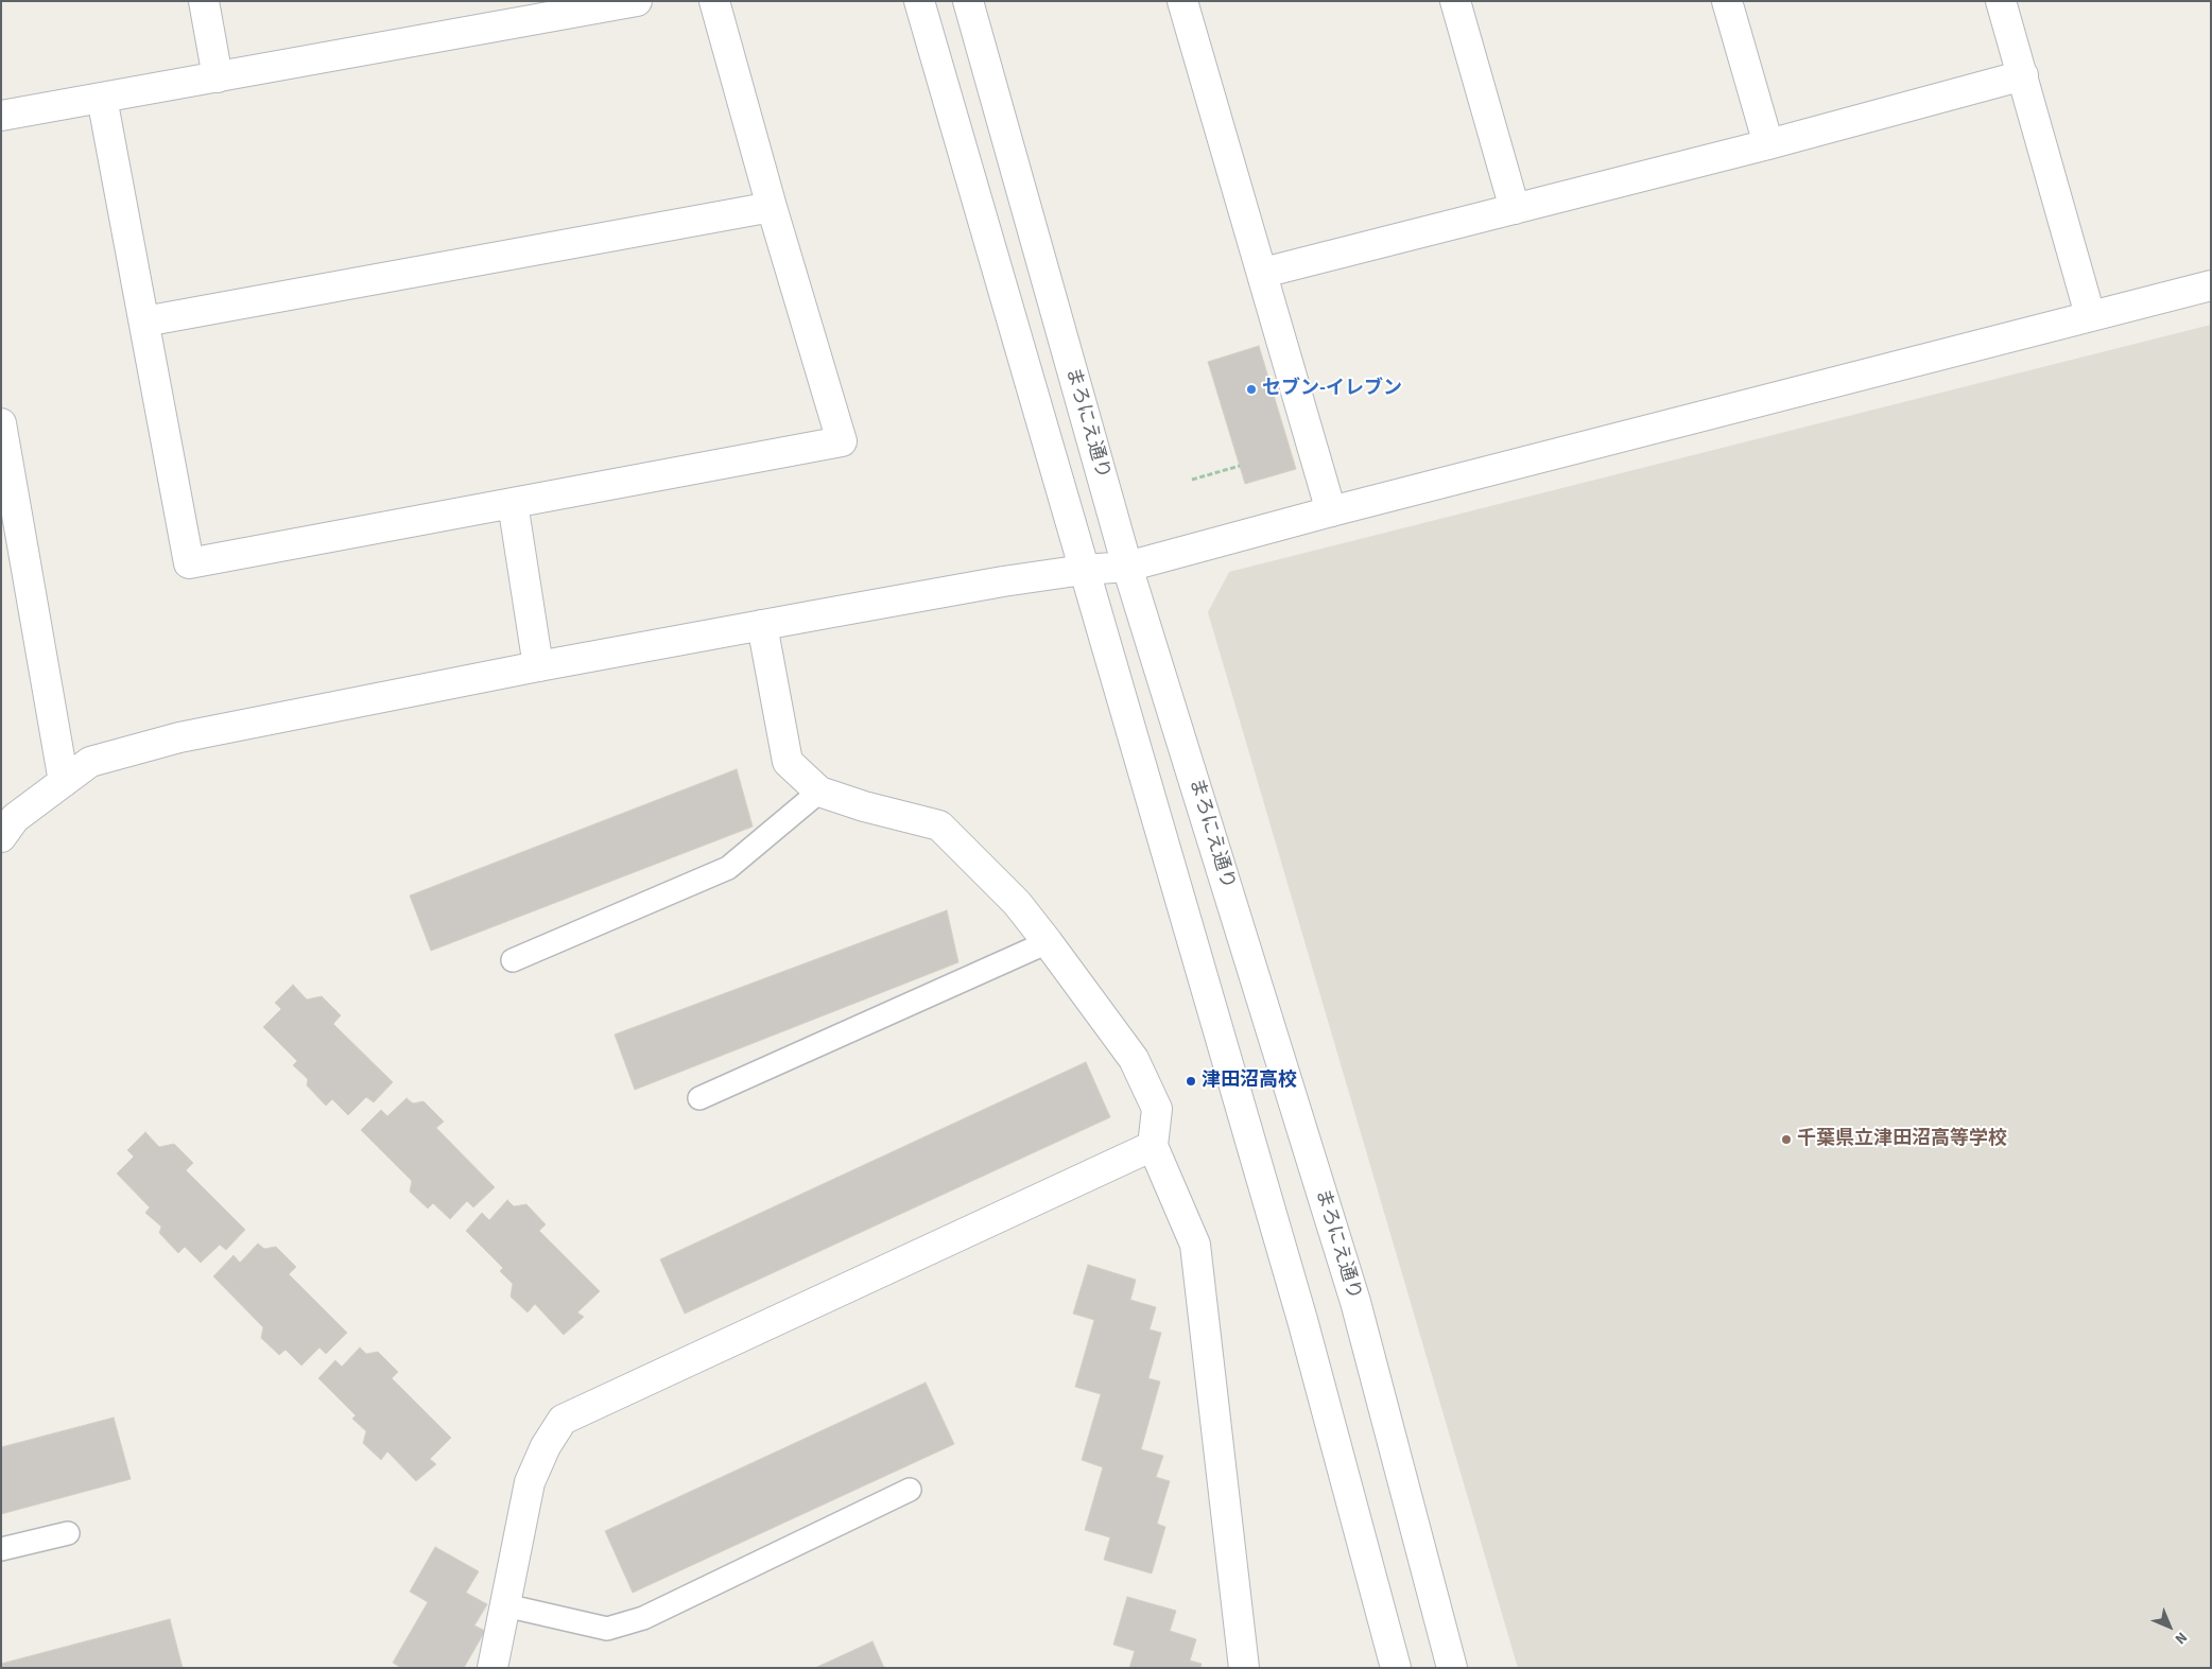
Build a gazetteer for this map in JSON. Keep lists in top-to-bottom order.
{
  "streets": {
    "street": ["まろにえ通り"]
  },
  "places": ["セブン-イレブン", "津田沼高校", "千葉県立津田沼高等学校"],
  "north": "bottom right"
}
